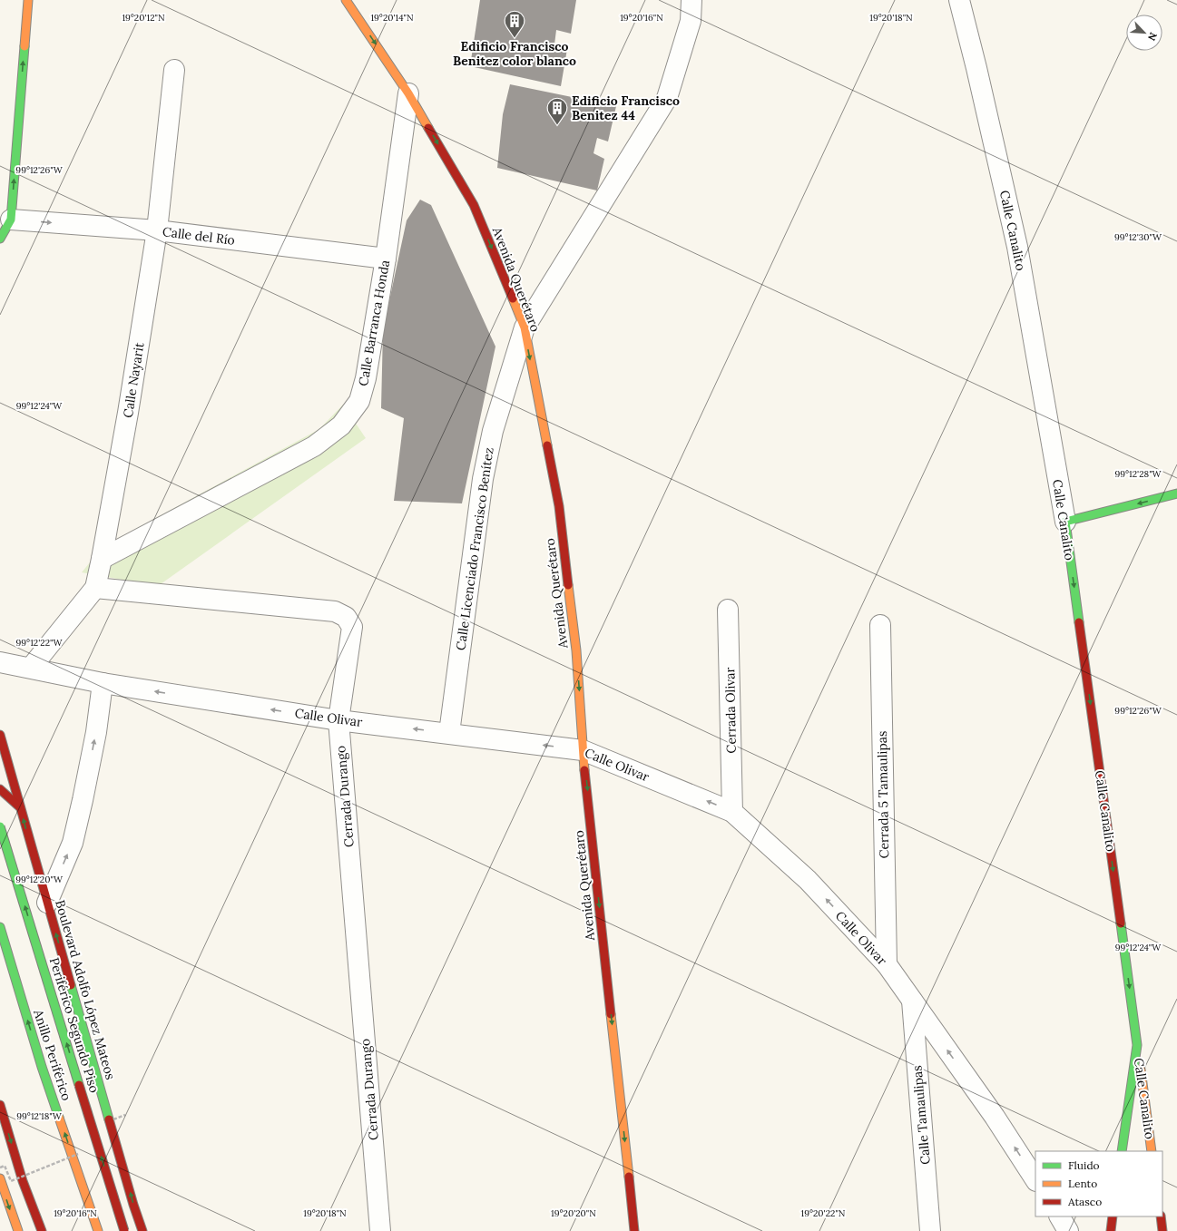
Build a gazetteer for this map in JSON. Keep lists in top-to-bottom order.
{
  "streets": {
    "main road": [
      "Calle Canalito",
      "Avenida Querétaro",
      "Boulevard Adolfo López Mateos",
      "Periférico Segundo Piso",
      "Anillo Periférico"
    ],
    "street": [
      "Calle del Río",
      "Calle Barranca Honda",
      "Calle Nayarit",
      "Calle Licenciado Francisco Benítez",
      "Cerrada Olivar",
      "Calle Olivar",
      "Cerrada 5 Tamaulipas",
      "Cerrada Durango",
      "Calle Tamaulipas"
    ]
  },
  "crossings": [
    ["Calle del Río", "Calle Barranca Honda"],
    ["Calle del Río", "Calle Nayarit"],
    ["Avenida Querétaro", "Calle Barranca Honda"],
    ["Avenida Querétaro", "Calle Licenciado Francisco Benítez"],
    ["Avenida Querétaro", "Calle Olivar"],
    ["Calle Barranca Honda", "Calle Nayarit"],
    ["Calle Nayarit", "Calle Olivar"],
    ["Calle Nayarit", "Cerrada Durango"],
    ["Calle Licenciado Francisco Benítez", "Calle Olivar"],
    ["Cerrada Olivar", "Calle Olivar"],
    ["Calle Olivar", "Cerrada 5 Tamaulipas"],
    ["Calle Olivar", "Cerrada Durango"],
    ["Calle Olivar", "Calle Tamaulipas"]
  ],
  "one_way": [
    "Calle Canalito",
    "Calle del Río",
    "Avenida Querétaro",
    "Calle Olivar",
    "Boulevard Adolfo López Mateos",
    "Periférico Segundo Piso"
  ],
  "places": {
    "building": ["Edificio Francisco Benitez color blanco", "Edificio Francisco Benitez 44"]
  },
  "legend": ["Fluido", "Lento", "Atasco"],
  "north": "bottom right",
  "coordinates": [
    "19°20'12\"N",
    "19°20'14\"N",
    "19°20'16\"N",
    "19°20'18\"N",
    "99°12'26\"W",
    "99°12'30\"W",
    "99°12'24\"W",
    "99°12'28\"W",
    "99°12'22\"W",
    "99°12'20\"W",
    "99°12'18\"W",
    "19°20'20\"N",
    "19°20'22\"N"
  ]
}
